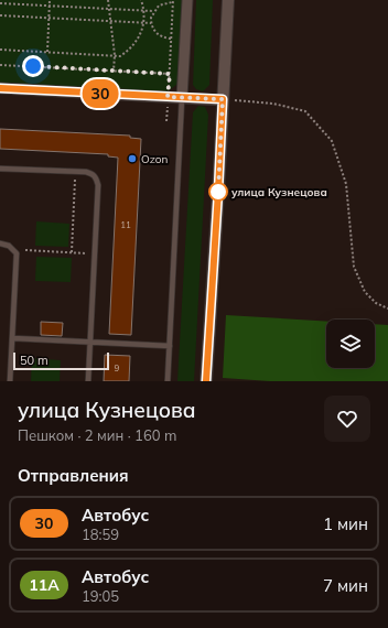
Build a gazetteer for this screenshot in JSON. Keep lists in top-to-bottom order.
{
  "places": ["Ozon", "улица Кузнецова"],
  "lines": ["bus line 30"],
  "house_numbers": ["11", "9"],
  "scale_bar": "50 m",
  "page": {
    "on_map": "30",
    "scale": "50 m",
    "heading": [
      ["улица Кузнецова", "Пешком · 2 мин · 160 m"],
      "Отправления"
    ],
    "list": [
      {
        "mark": "30",
        "name": "Автобус",
        "note": "18:59",
        "value": "1 мин"
      },
      {
        "mark": "11А",
        "name": "Автобус",
        "note": "19:05",
        "value": "7 мин"
      }
    ]
  }
}
